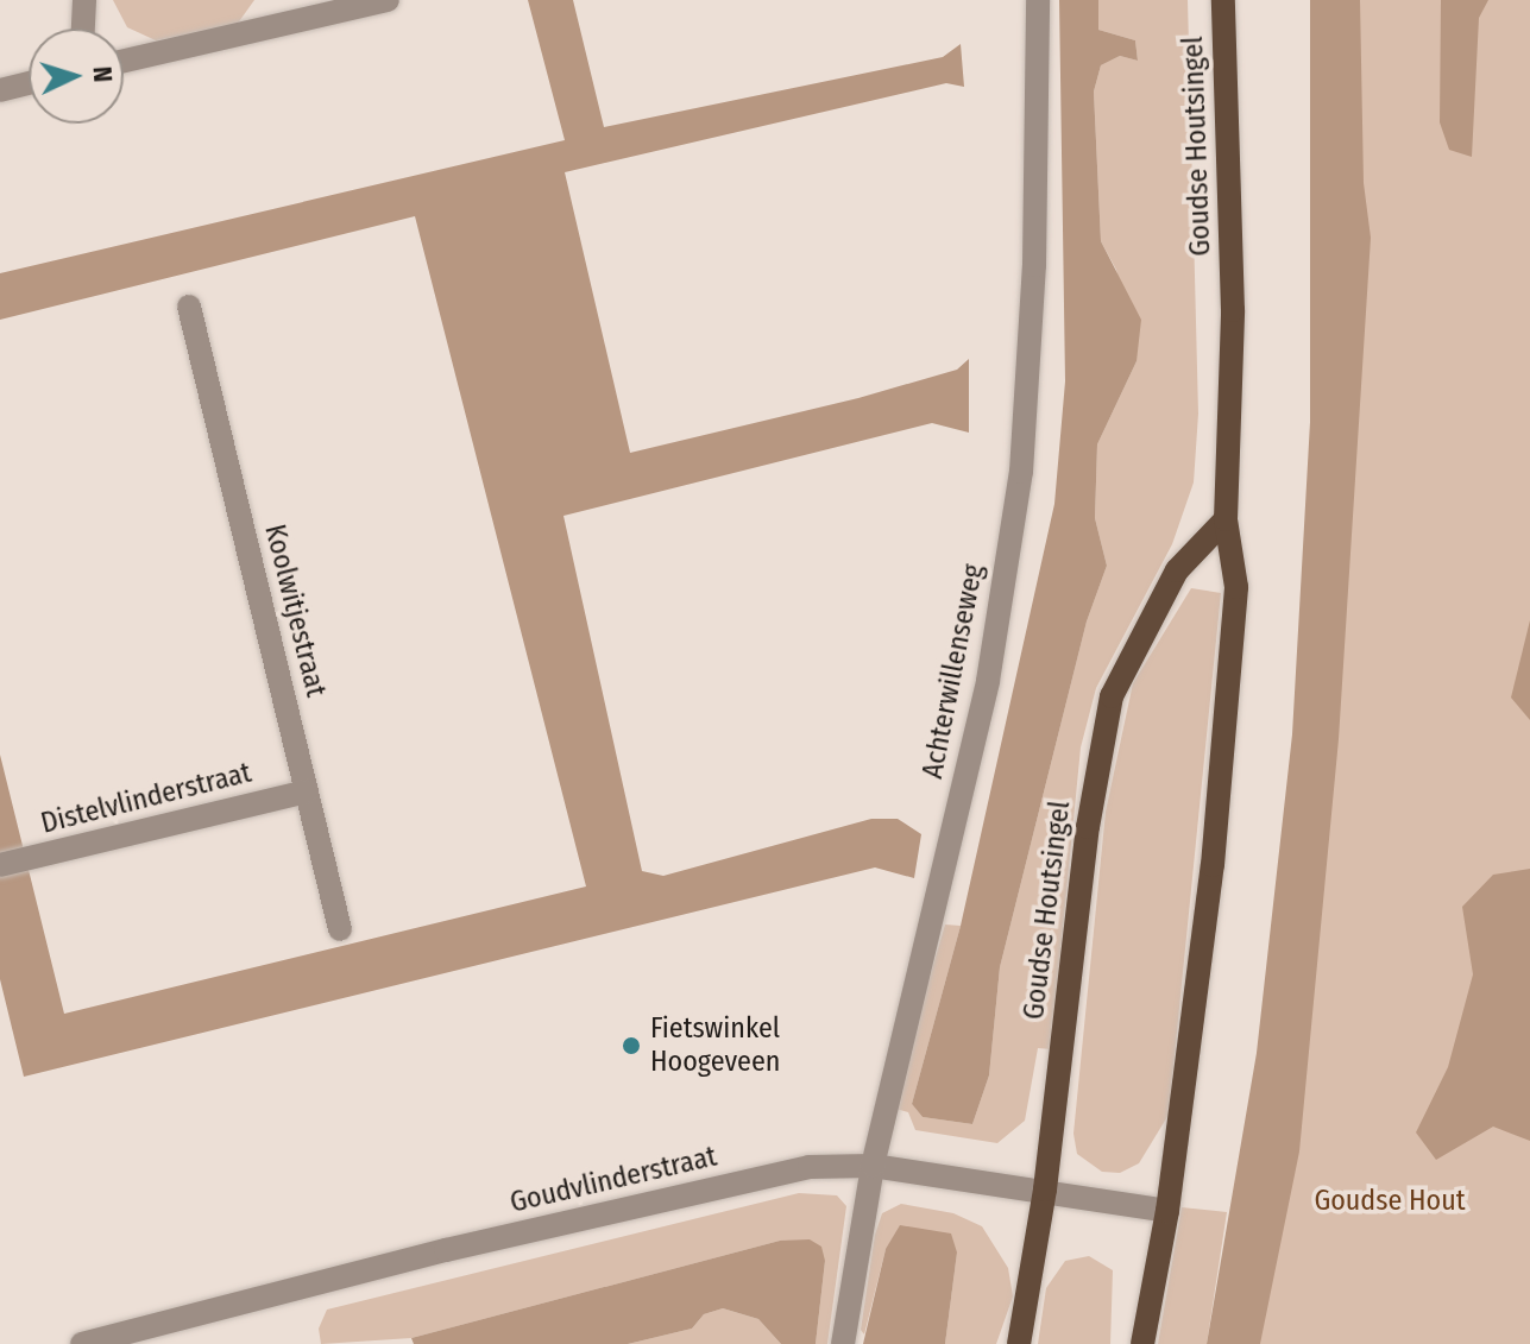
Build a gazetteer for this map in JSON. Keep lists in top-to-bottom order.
{
  "streets": {
    "main road": ["Goudse Houtsingel"],
    "street": [
      "Koolwitjestraat",
      "Achterwillenseweg",
      "Distelvlinderstraat",
      "Goudvlinderstraat"
    ]
  },
  "crossings": [
    ["Goudse Houtsingel", "Goudvlinderstraat"],
    ["Koolwitjestraat", "Distelvlinderstraat"],
    ["Achterwillenseweg", "Goudvlinderstraat"]
  ],
  "parks": ["Goudse Hout"],
  "places": ["Fietswinkel Hoogeveen"],
  "north": "right"
}
